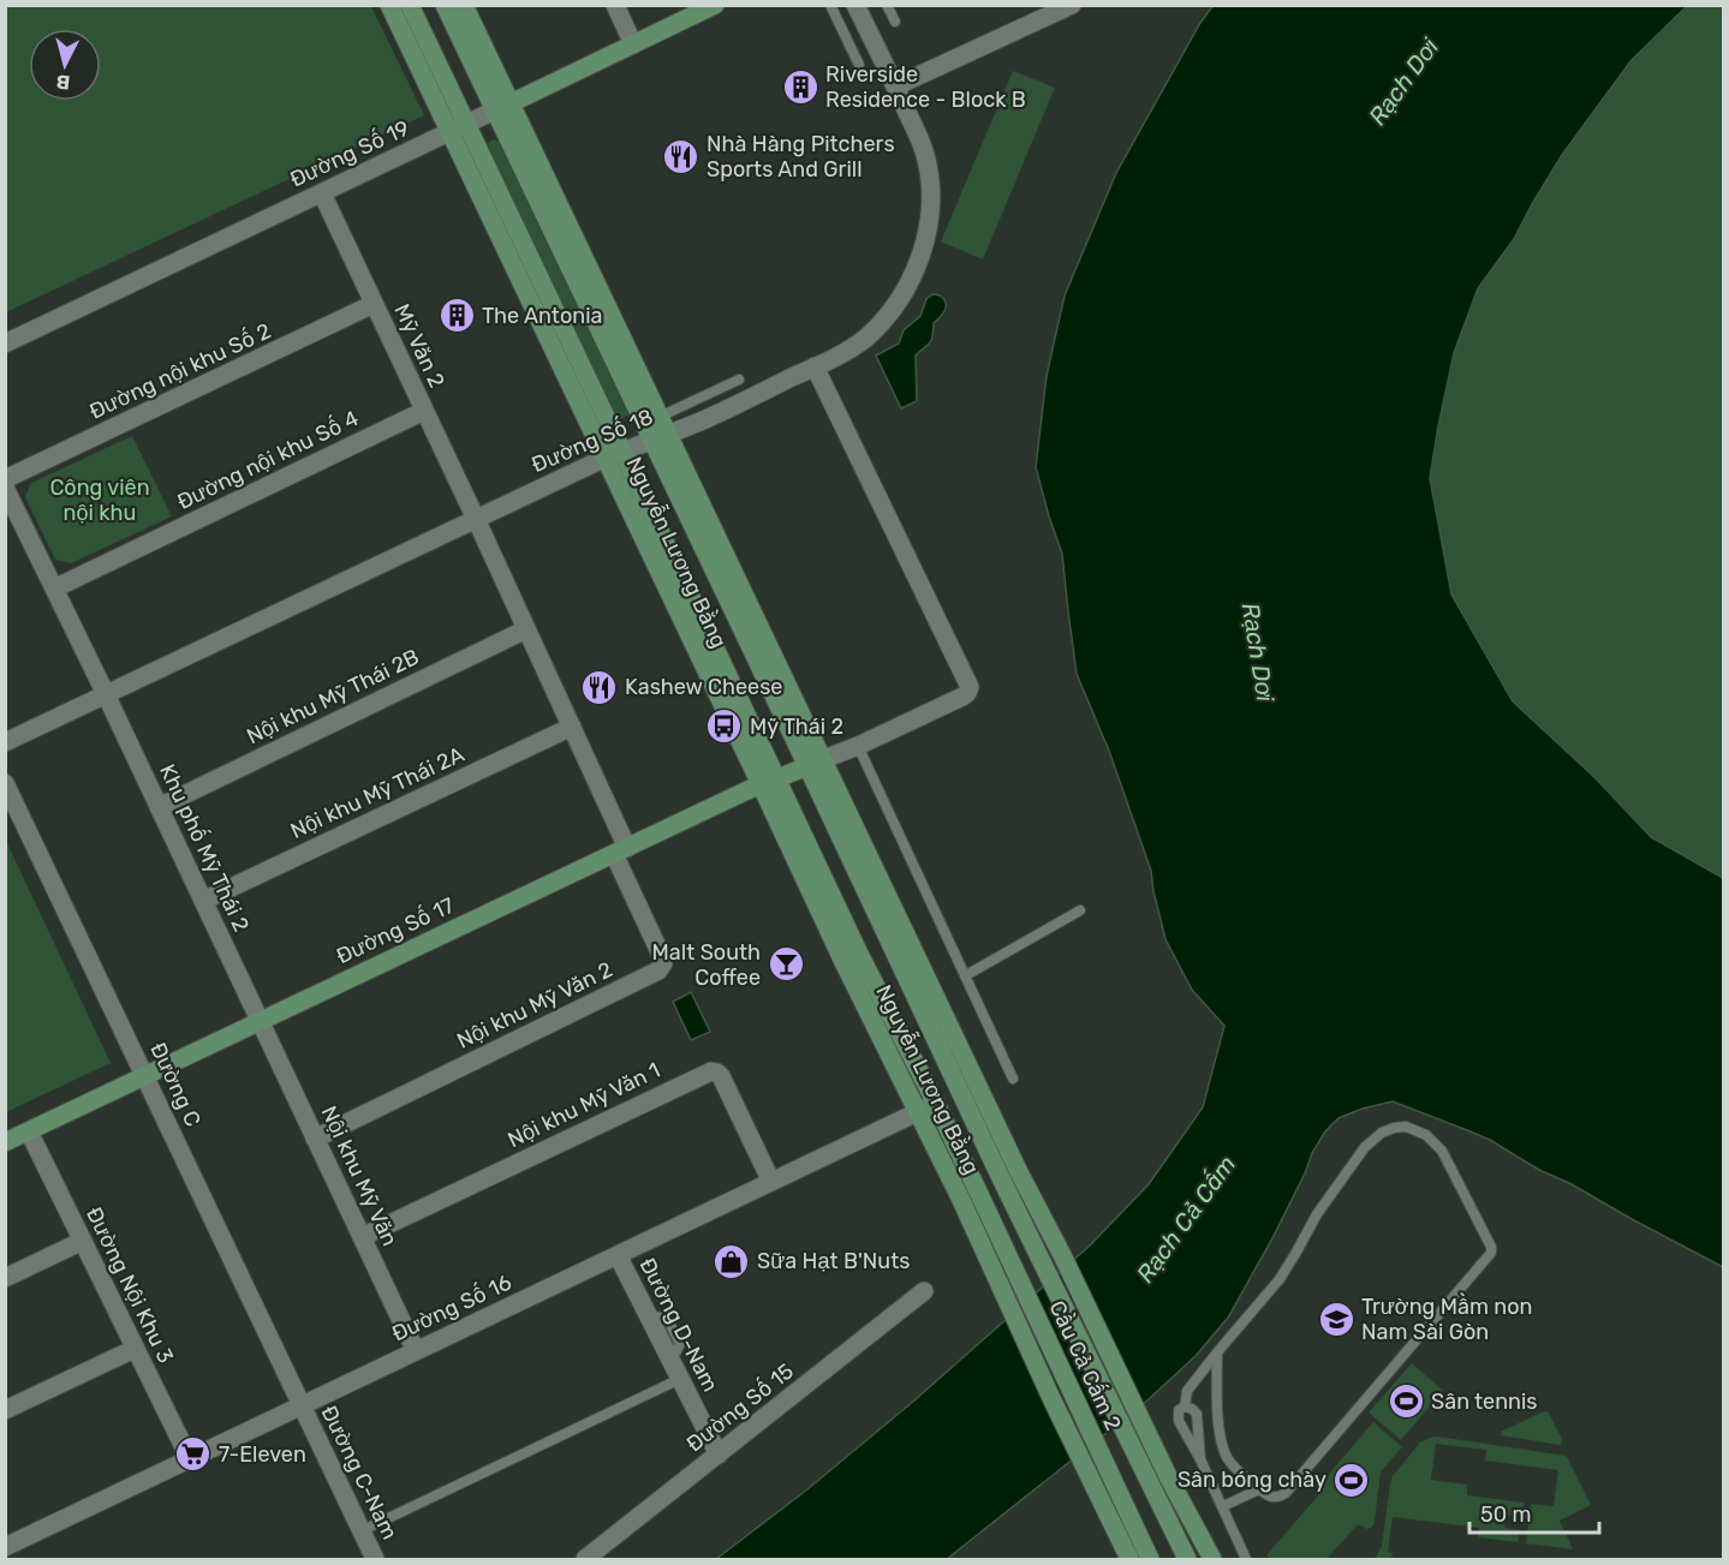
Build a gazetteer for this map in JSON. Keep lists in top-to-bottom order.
{
  "streets": {
    "main road": [
      "Đường Số 19",
      "Nguyễn Lương Bằng",
      "Đường Số 17",
      "Cầu Cả Cấm 2"
    ],
    "street": [
      "Mỹ Văn 2",
      "Đường nội khu Số 2",
      "Đường Số 18",
      "Đường nội khu Số 4",
      "Nội khu Mỹ Thái 2B",
      "Nội khu Mỹ Thái 2A",
      "Khu phố Mỹ Thái 2",
      "Nội khu Mỹ Văn 2",
      "Đường C",
      "Nội khu Mỹ Văn 1",
      "Nội khu Mỹ Văn",
      "Đường Nội Khu 3",
      "Đường Số 16",
      "Đường D-Nam",
      "Đường Số 15",
      "Đường C-Nam"
    ]
  },
  "crossings": [
    ["Đường Số 19", "Mỹ Văn 2"],
    ["Đường Số 19", "Nguyễn Lương Bằng"],
    ["Mỹ Văn 2", "Đường nội khu Số 2"],
    ["Mỹ Văn 2", "Đường Số 18"],
    ["Mỹ Văn 2", "Đường nội khu Số 4"],
    ["Đường Số 18", "Nguyễn Lương Bằng"],
    ["Đường Số 18", "Khu phố Mỹ Thái 2"],
    ["Nguyễn Lương Bằng", "Đường Số 17"],
    ["Nguyễn Lương Bằng", "Đường Số 16"],
    ["Nguyễn Lương Bằng", "Cầu Cả Cấm 2"],
    ["Nội khu Mỹ Thái 2B", "Khu phố Mỹ Thái 2"],
    ["Nội khu Mỹ Thái 2A", "Khu phố Mỹ Thái 2"],
    ["Khu phố Mỹ Thái 2", "Đường Số 17"],
    ["Khu phố Mỹ Thái 2", "Nội khu Mỹ Văn"],
    ["Đường Số 17", "Nội khu Mỹ Văn 2"],
    ["Đường Số 17", "Đường C"],
    ["Đường Số 17", "Nội khu Mỹ Văn"],
    ["Đường Số 17", "Đường Nội Khu 3"],
    ["Nội khu Mỹ Văn 2", "Nội khu Mỹ Văn"],
    ["Đường C", "Đường Số 16"],
    ["Đường C", "Đường C-Nam"],
    ["Nội khu Mỹ Văn 1", "Nội khu Mỹ Văn"],
    ["Nội khu Mỹ Văn 1", "Đường Số 16"],
    ["Nội khu Mỹ Văn", "Đường Số 16"],
    ["Đường Nội Khu 3", "Đường Số 16"],
    ["Đường Số 16", "Đường D-Nam"],
    ["Đường Số 16", "Đường C-Nam"],
    ["Đường D-Nam", "Đường Số 15"]
  ],
  "water": ["Rạch Dơi", "Rạch Cả Cấm"],
  "parks": ["Công viên nội khu"],
  "places": {
    "building": ["Riverside Residence - Block B", "The Antonia"],
    "restaurant": ["Nhà Hàng Pitchers Sports And Grill", "Kashew Cheese"],
    "bus stop": ["Mỹ Thái 2"],
    "bar": ["Malt South Coffee"],
    "shop": ["Sữa Hạt B'Nuts"],
    "school or university": ["Trường Mầm non Nam Sài Gòn"],
    "sports": ["Sân tennis", "Sân bóng chày"],
    "supermarket": ["7-Eleven"]
  },
  "scale_bar": "50 m",
  "north": "bottom"
}
